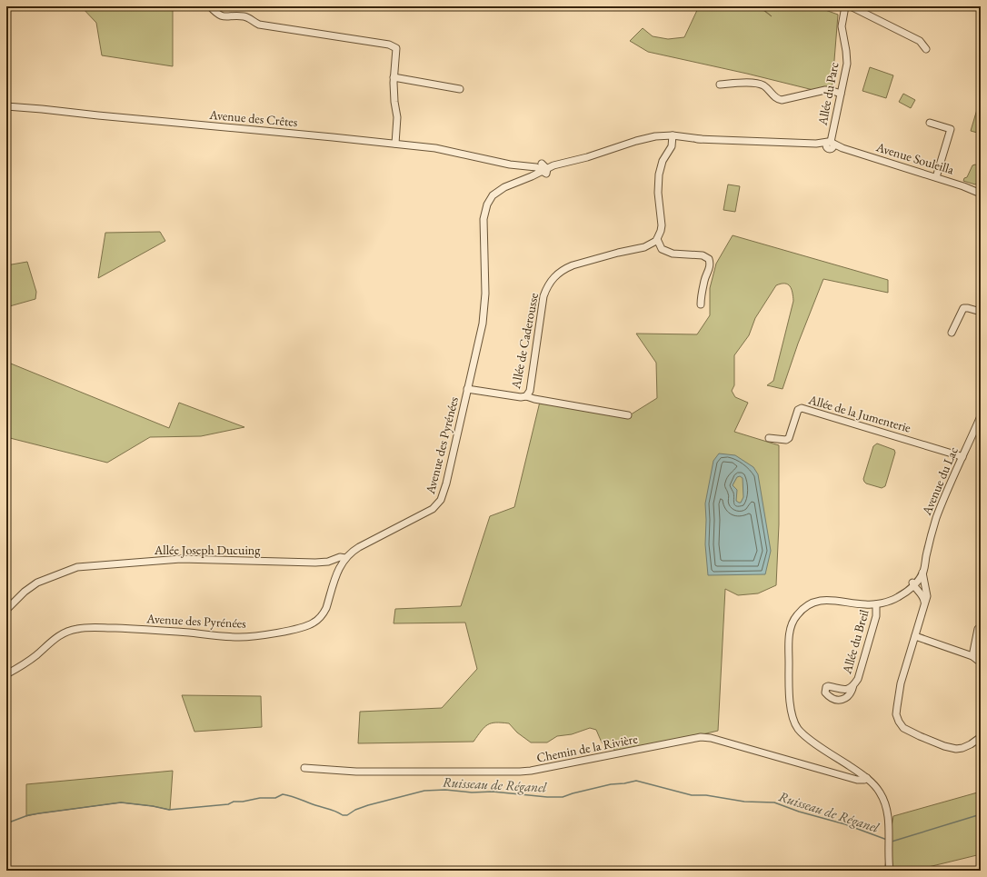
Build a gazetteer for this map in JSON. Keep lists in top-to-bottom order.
{
  "streets": {
    "street": [
      "Allée du Parc",
      "Avenue des Crêtes",
      "Avenue Souleilla",
      "Allée de Caderousse",
      "Allée de la Jumenterie",
      "Avenue des Pyrénées",
      "Avenue du Lac",
      "Allée Joseph Ducuing",
      "Allée du Breil",
      "Chemin de la Rivière"
    ]
  },
  "crossings": [
    ["Allée du Parc", "Avenue Souleilla"],
    ["Avenue des Crêtes", "Avenue des Pyrénées"],
    ["Allée de Caderousse", "Avenue des Pyrénées"],
    ["Allée de la Jumenterie", "Avenue du Lac"],
    ["Avenue des Pyrénées", "Allée Joseph Ducuing"],
    ["Avenue du Lac", "Allée du Breil"],
    ["Avenue du Lac", "Chemin de la Rivière"]
  ],
  "water": ["Ruisseau de Réganel"]
}
